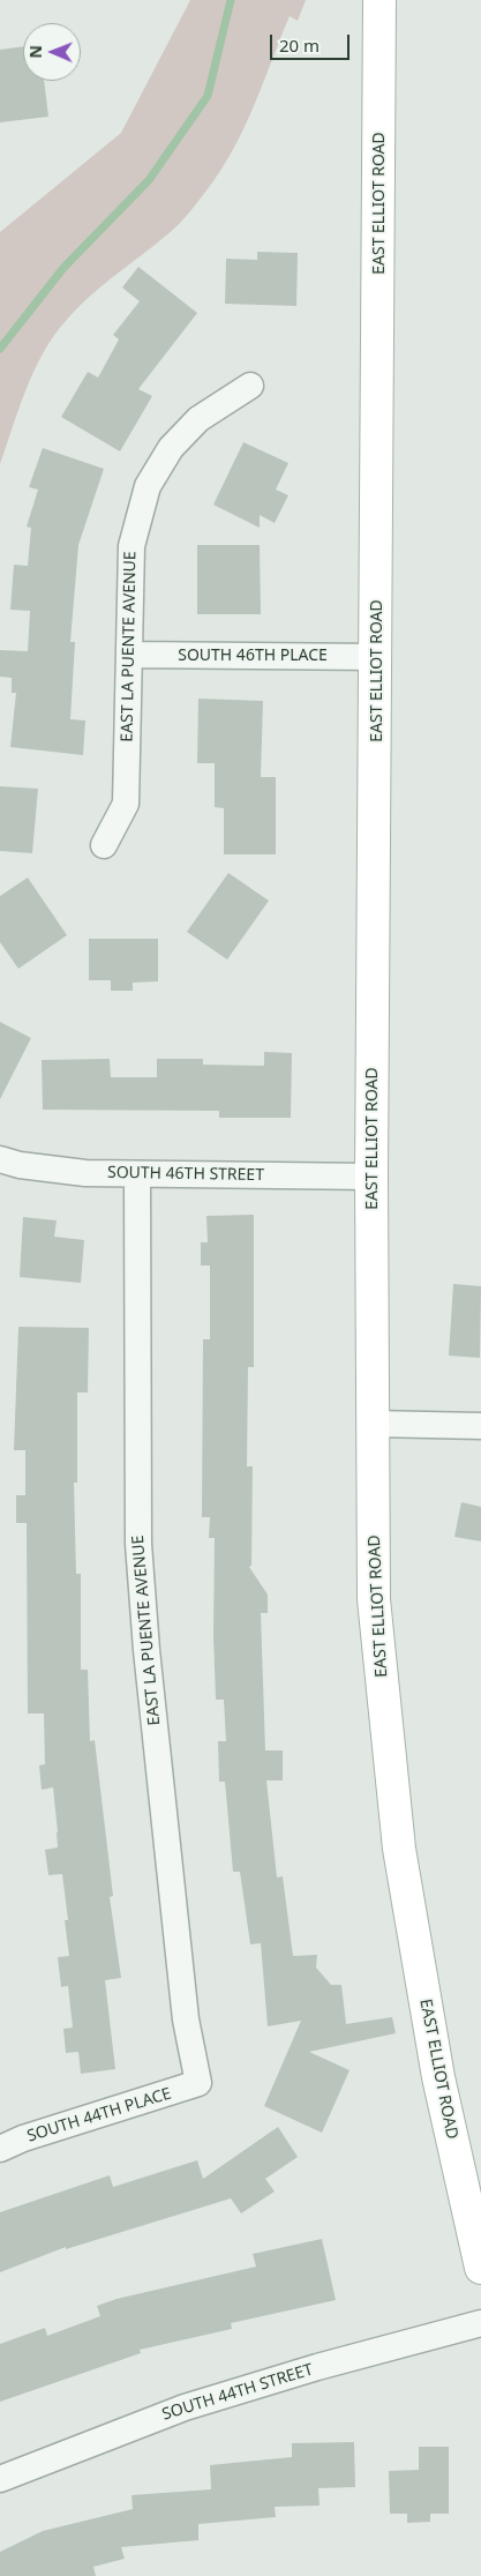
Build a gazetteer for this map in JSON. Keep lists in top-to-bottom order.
{
  "streets": {
    "main road": ["EAST ELLIOT ROAD"],
    "street": [
      "EAST LA PUENTE AVENUE",
      "SOUTH 46TH PLACE",
      "SOUTH 46TH STREET",
      "SOUTH 44TH PLACE",
      "SOUTH 44TH STREET"
    ]
  },
  "crossings": [
    ["EAST ELLIOT ROAD", "SOUTH 46TH PLACE"],
    ["EAST ELLIOT ROAD", "SOUTH 46TH STREET"],
    ["EAST LA PUENTE AVENUE", "SOUTH 46TH PLACE"],
    ["EAST LA PUENTE AVENUE", "SOUTH 46TH STREET"],
    ["EAST LA PUENTE AVENUE", "SOUTH 44TH PLACE"]
  ],
  "scale_bar": "20 m",
  "north": "left"
}
